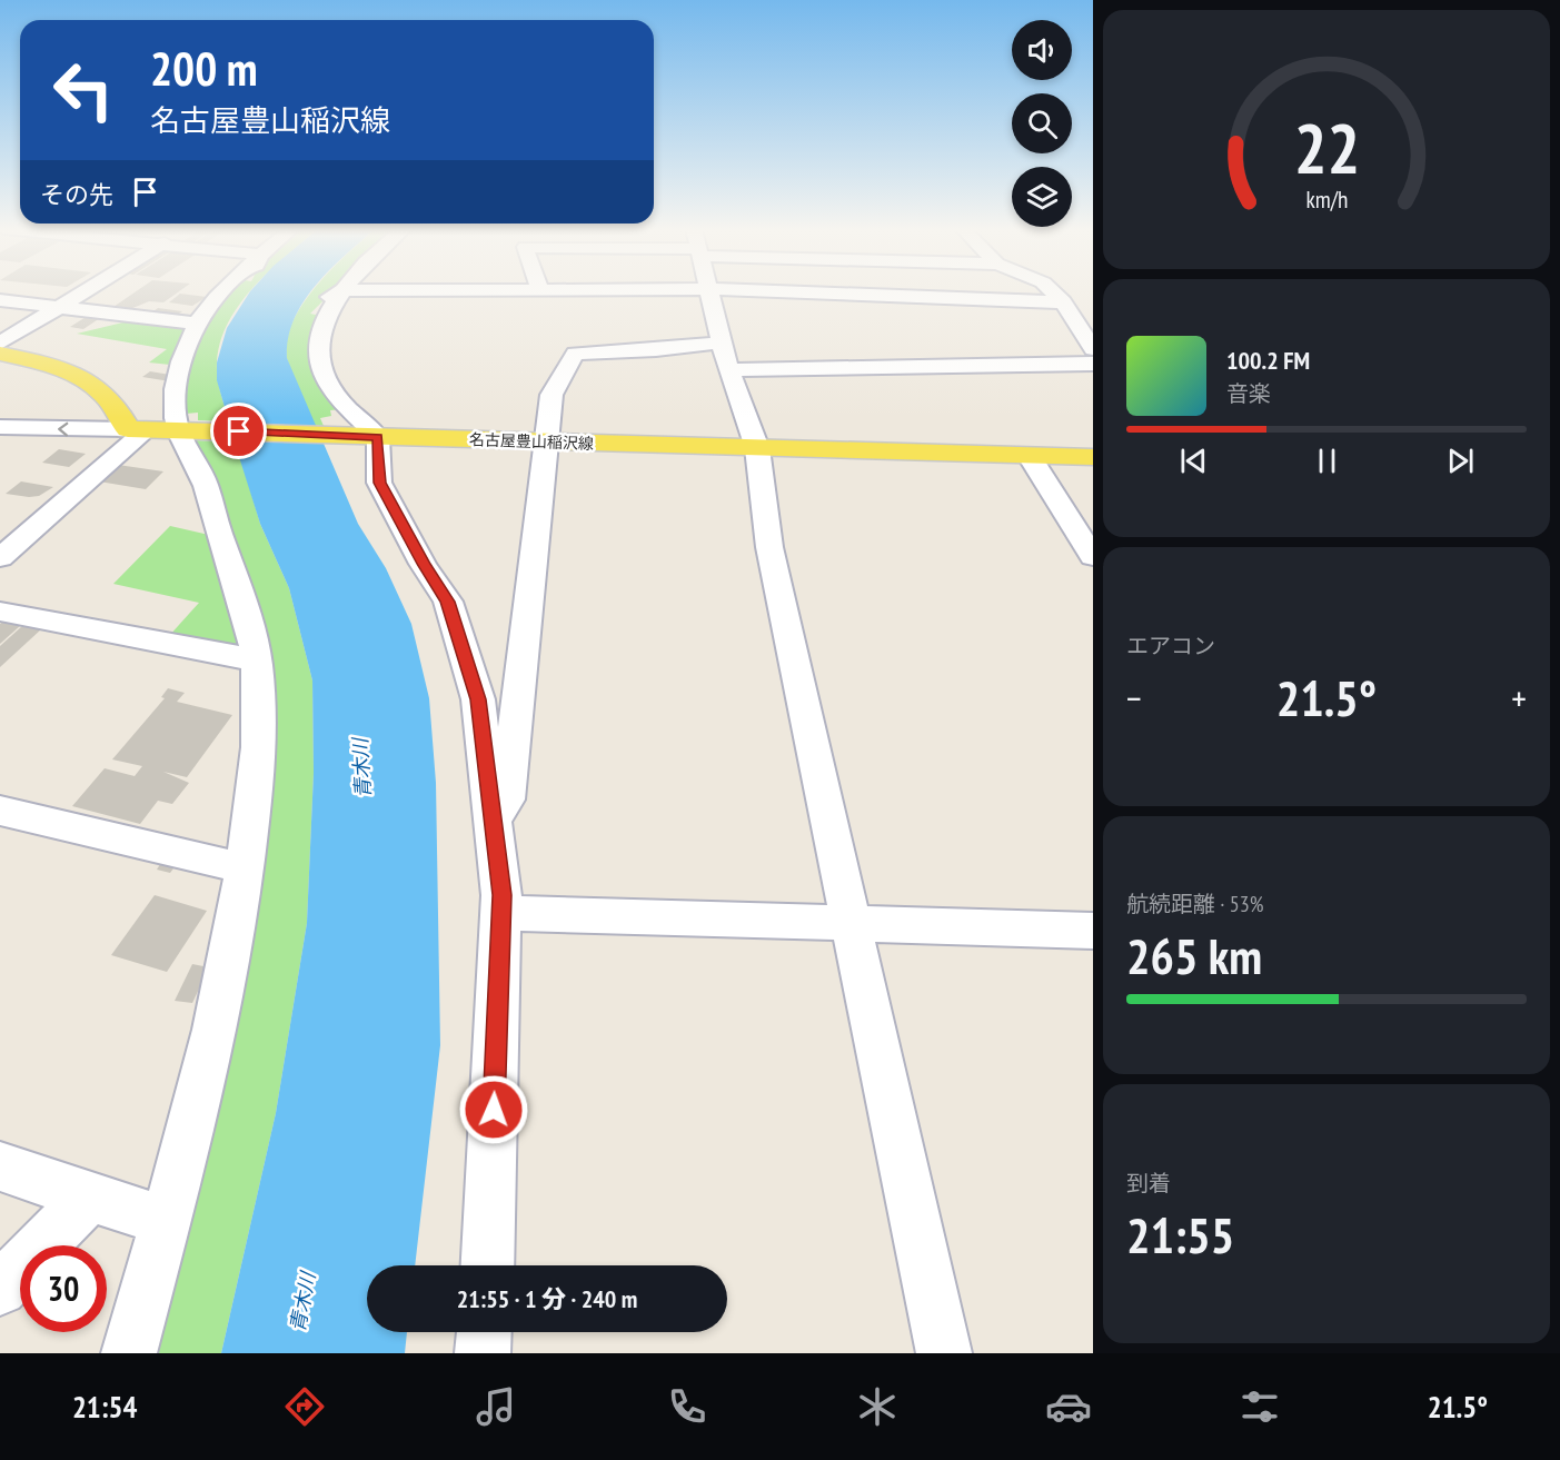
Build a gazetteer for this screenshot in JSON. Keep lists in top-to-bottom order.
{
  "streets": {
    "main road": ["名古屋豊山稲沢線"]
  },
  "water": ["青木川"],
  "page": {
    "turn": ["200 m", "名古屋豊山稲沢線"],
    "then": "その先",
    "song": ["100.2 FM", "音楽"],
    "tile": [
      "エアコン",
      ["航続距離 · 53%", "265 km"],
      ["到着", "21:55"]
    ],
    "heat": ["−", "21.5°", "+"],
    "limit": "30",
    "trip": "21:55 · 1 分 · 240 m",
    "tabs": ["21:54", "21.5°"],
    "gauge": ["22", "km/h"]
  }
}
